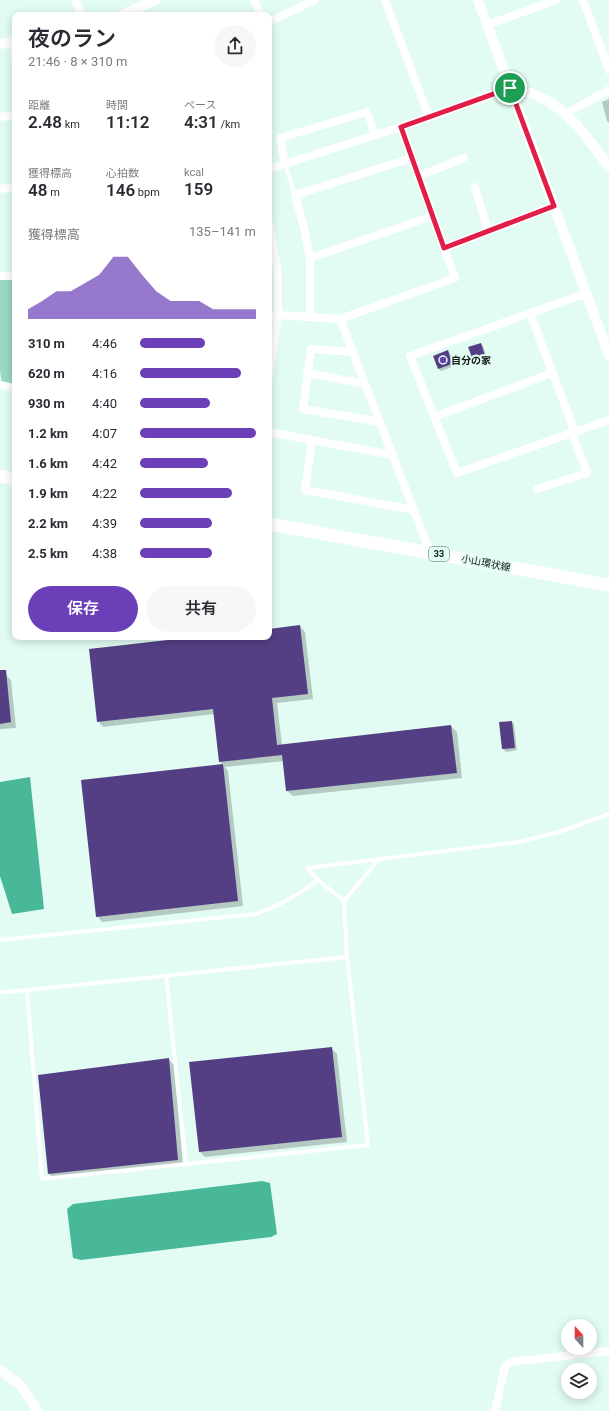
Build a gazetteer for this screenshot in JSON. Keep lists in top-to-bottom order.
{
  "streets": {
    "main road": ["33", "小山環状線"]
  },
  "places": ["自分の家"],
  "north": "top",
  "page": {
    "heading": ["夜のラン", "21:46 · 8 × 310 m"],
    "stats": [
      ["距離", "2.48 km"],
      ["時間", "11:12"],
      ["ペース", "4:31 /km"],
      ["獲得標高", "48 m"],
      ["心拍数", "146 bpm"],
      ["kcal", "159"]
    ],
    "chart": ["獲得標高", "135–141 m"],
    "list": [
      {
        "name": "310 m",
        "note": "4:46"
      },
      {
        "name": "620 m",
        "note": "4:16"
      },
      {
        "name": "930 m",
        "note": "4:40"
      },
      {
        "name": "1.2 km",
        "note": "4:07"
      },
      {
        "name": "1.6 km",
        "note": "4:42"
      },
      {
        "name": "1.9 km",
        "note": "4:22"
      },
      {
        "name": "2.2 km",
        "note": "4:39"
      },
      {
        "name": "2.5 km",
        "note": "4:38"
      }
    ],
    "buttons": ["保存", "共有"]
  }
}
